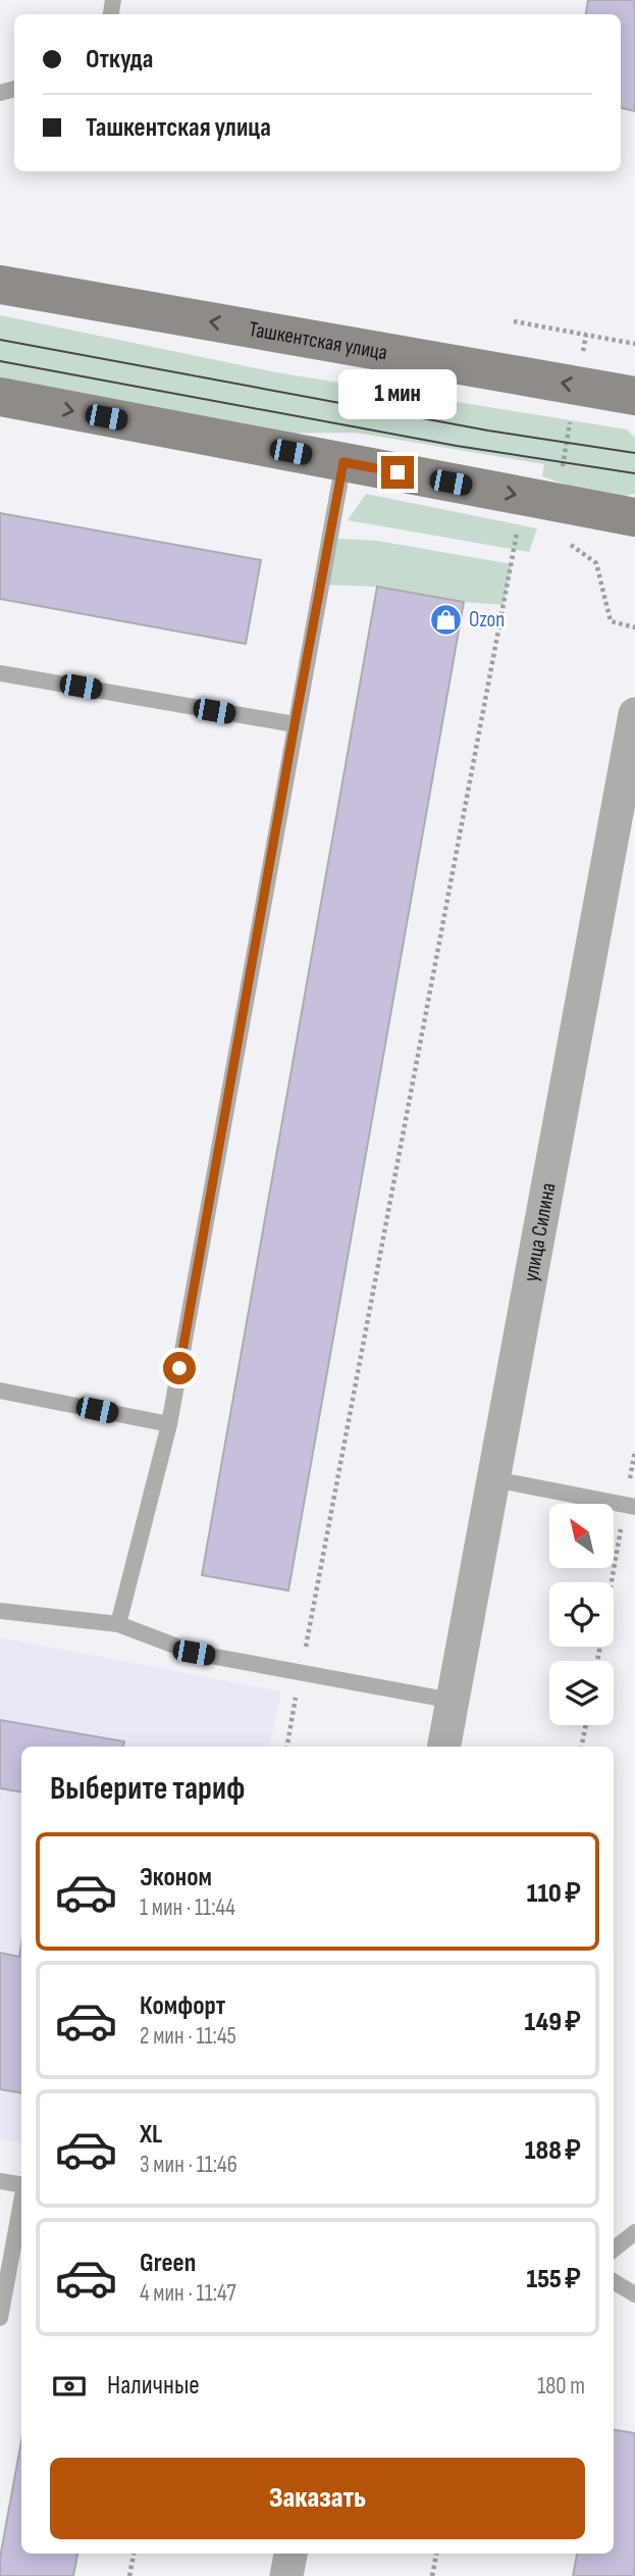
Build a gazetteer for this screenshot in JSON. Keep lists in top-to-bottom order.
{
  "streets": {
    "main road": ["Ташкентская улица"],
    "street": ["улица Силина"]
  },
  "places": {
    "shop": ["Ozon"]
  },
  "north": "top left",
  "page": {
    "banner": ["Откуда", "Ташкентская улица"],
    "bubble": "1 мин",
    "heading": "Выберите тариф",
    "list": [
      {
        "name": "Эконом",
        "note": "1 мин · 11:44",
        "value": "110 ₽"
      },
      {
        "name": "Комфорт",
        "note": "2 мин · 11:45",
        "value": "149 ₽"
      },
      {
        "name": "XL",
        "note": "3 мин · 11:46",
        "value": "188 ₽"
      },
      {
        "name": "Green",
        "note": "4 мин · 11:47",
        "value": "155 ₽"
      }
    ],
    "pay": ["Наличные", "180 m"],
    "buttons": "Заказать"
  }
}
